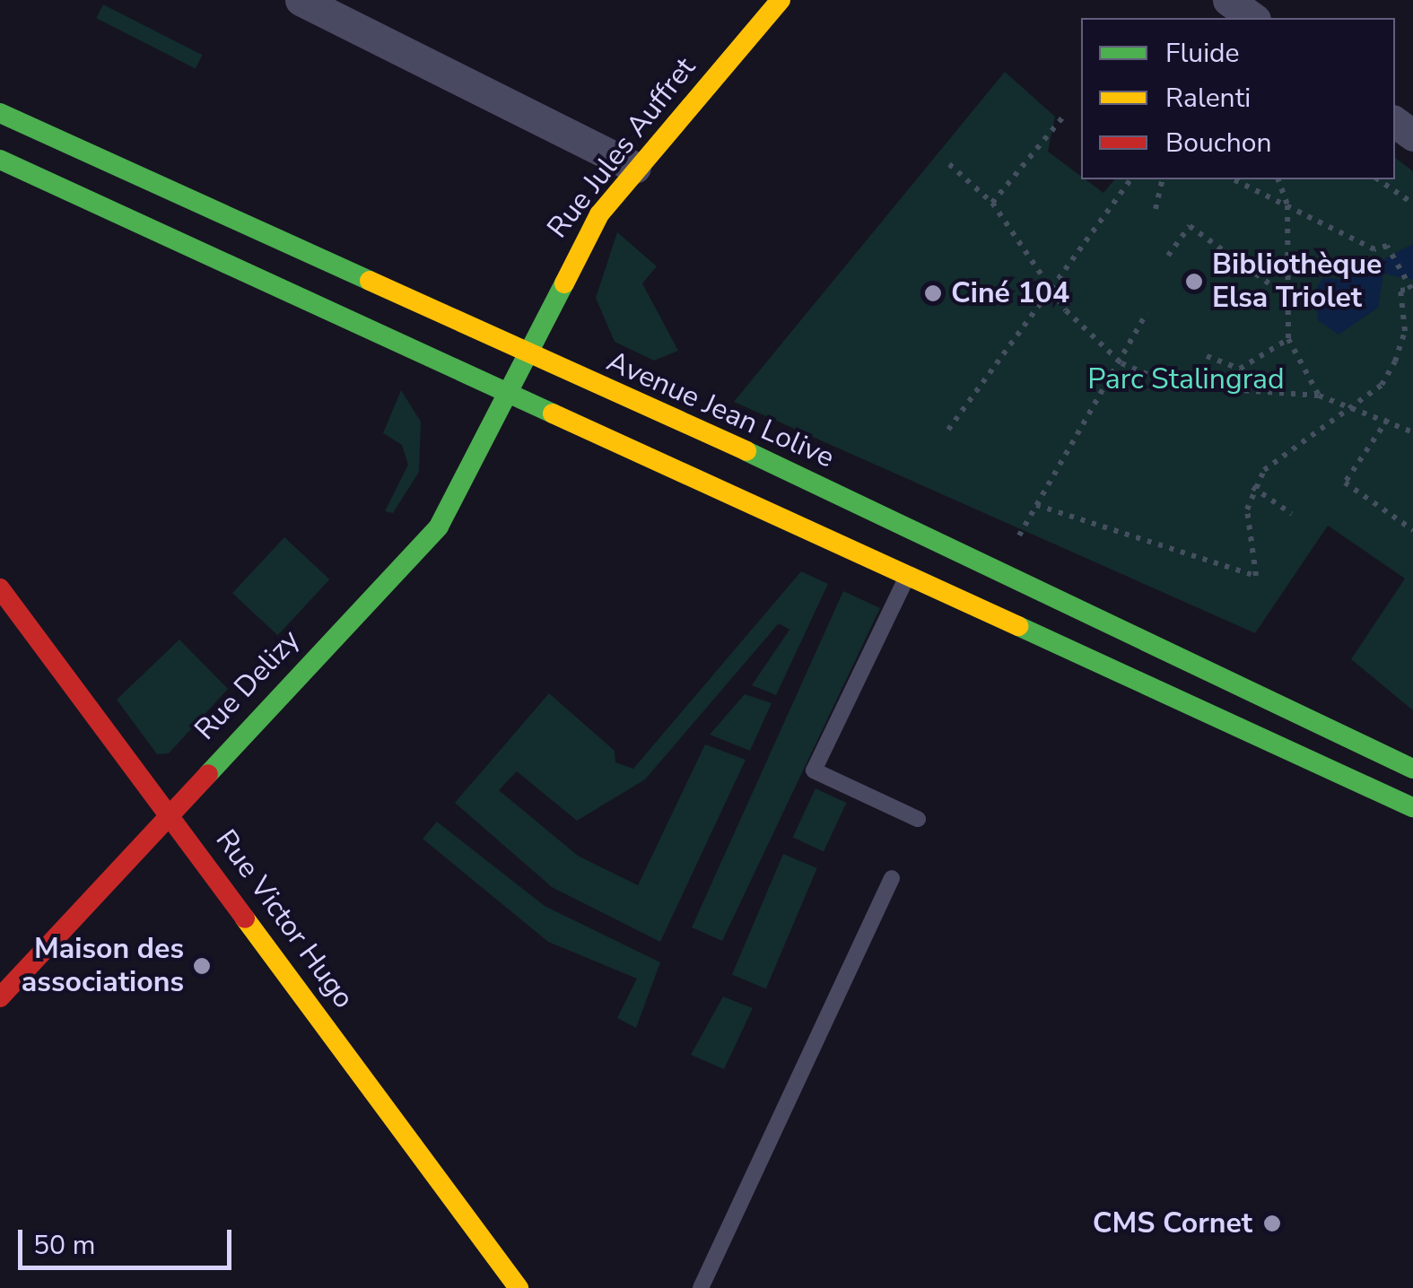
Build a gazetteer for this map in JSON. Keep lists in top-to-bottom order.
{
  "streets": {
    "main road": [
      "Rue Jules Auffret",
      "Avenue Jean Lolive",
      "Rue Delizy",
      "Rue Victor Hugo"
    ]
  },
  "crossings": [
    ["Rue Jules Auffret", "Avenue Jean Lolive"],
    ["Rue Jules Auffret", "Rue Delizy"],
    ["Rue Delizy", "Rue Victor Hugo"]
  ],
  "parks": ["Parc Stalingrad"],
  "places": [
    "Bibliothèque Elsa Triolet",
    "Ciné 104",
    "Maison des associations",
    "CMS Cornet"
  ],
  "legend": ["Fluide", "Ralenti", "Bouchon"],
  "scale_bar": "50 m"
}
